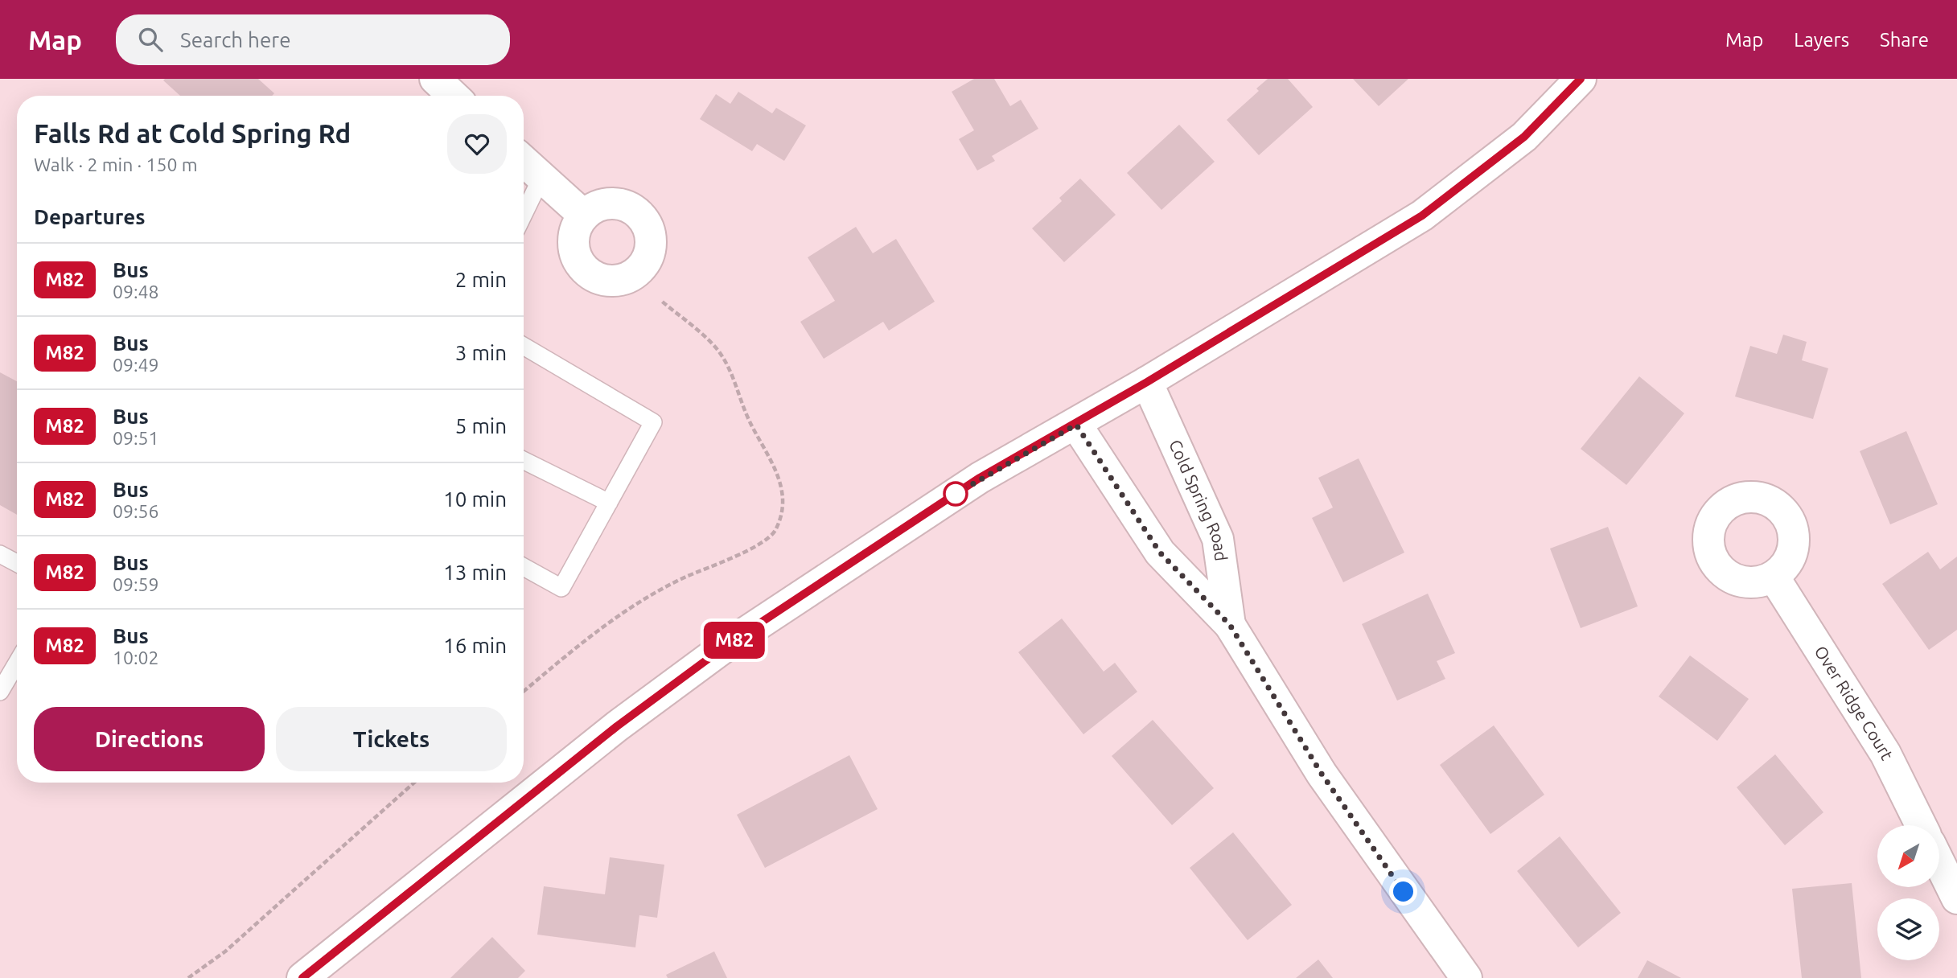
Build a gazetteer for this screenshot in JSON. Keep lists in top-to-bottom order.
{
  "streets": {
    "main road": ["Cold Spring Road", "Over Ridge Court"]
  },
  "lines": ["bus line M82"],
  "north": "bottom left",
  "page": {
    "header": "Map",
    "search": "Search here",
    "nav": ["Map", "Layers", "Share"],
    "on_map": "M82",
    "heading": [
      ["Falls Rd at Cold Spring Rd", "Walk · 2 min · 150 m"],
      "Departures"
    ],
    "list": [
      {
        "mark": "M82",
        "name": "Bus",
        "note": "09:48",
        "value": "2 min"
      },
      {
        "mark": "M82",
        "name": "Bus",
        "note": "09:49",
        "value": "3 min"
      },
      {
        "mark": "M82",
        "name": "Bus",
        "note": "09:51",
        "value": "5 min"
      },
      {
        "mark": "M82",
        "name": "Bus",
        "note": "09:56",
        "value": "10 min"
      },
      {
        "mark": "M82",
        "name": "Bus",
        "note": "09:59",
        "value": "13 min"
      },
      {
        "mark": "M82",
        "name": "Bus",
        "note": "10:02",
        "value": "16 min"
      }
    ],
    "buttons": ["Directions", "Tickets"]
  }
}
